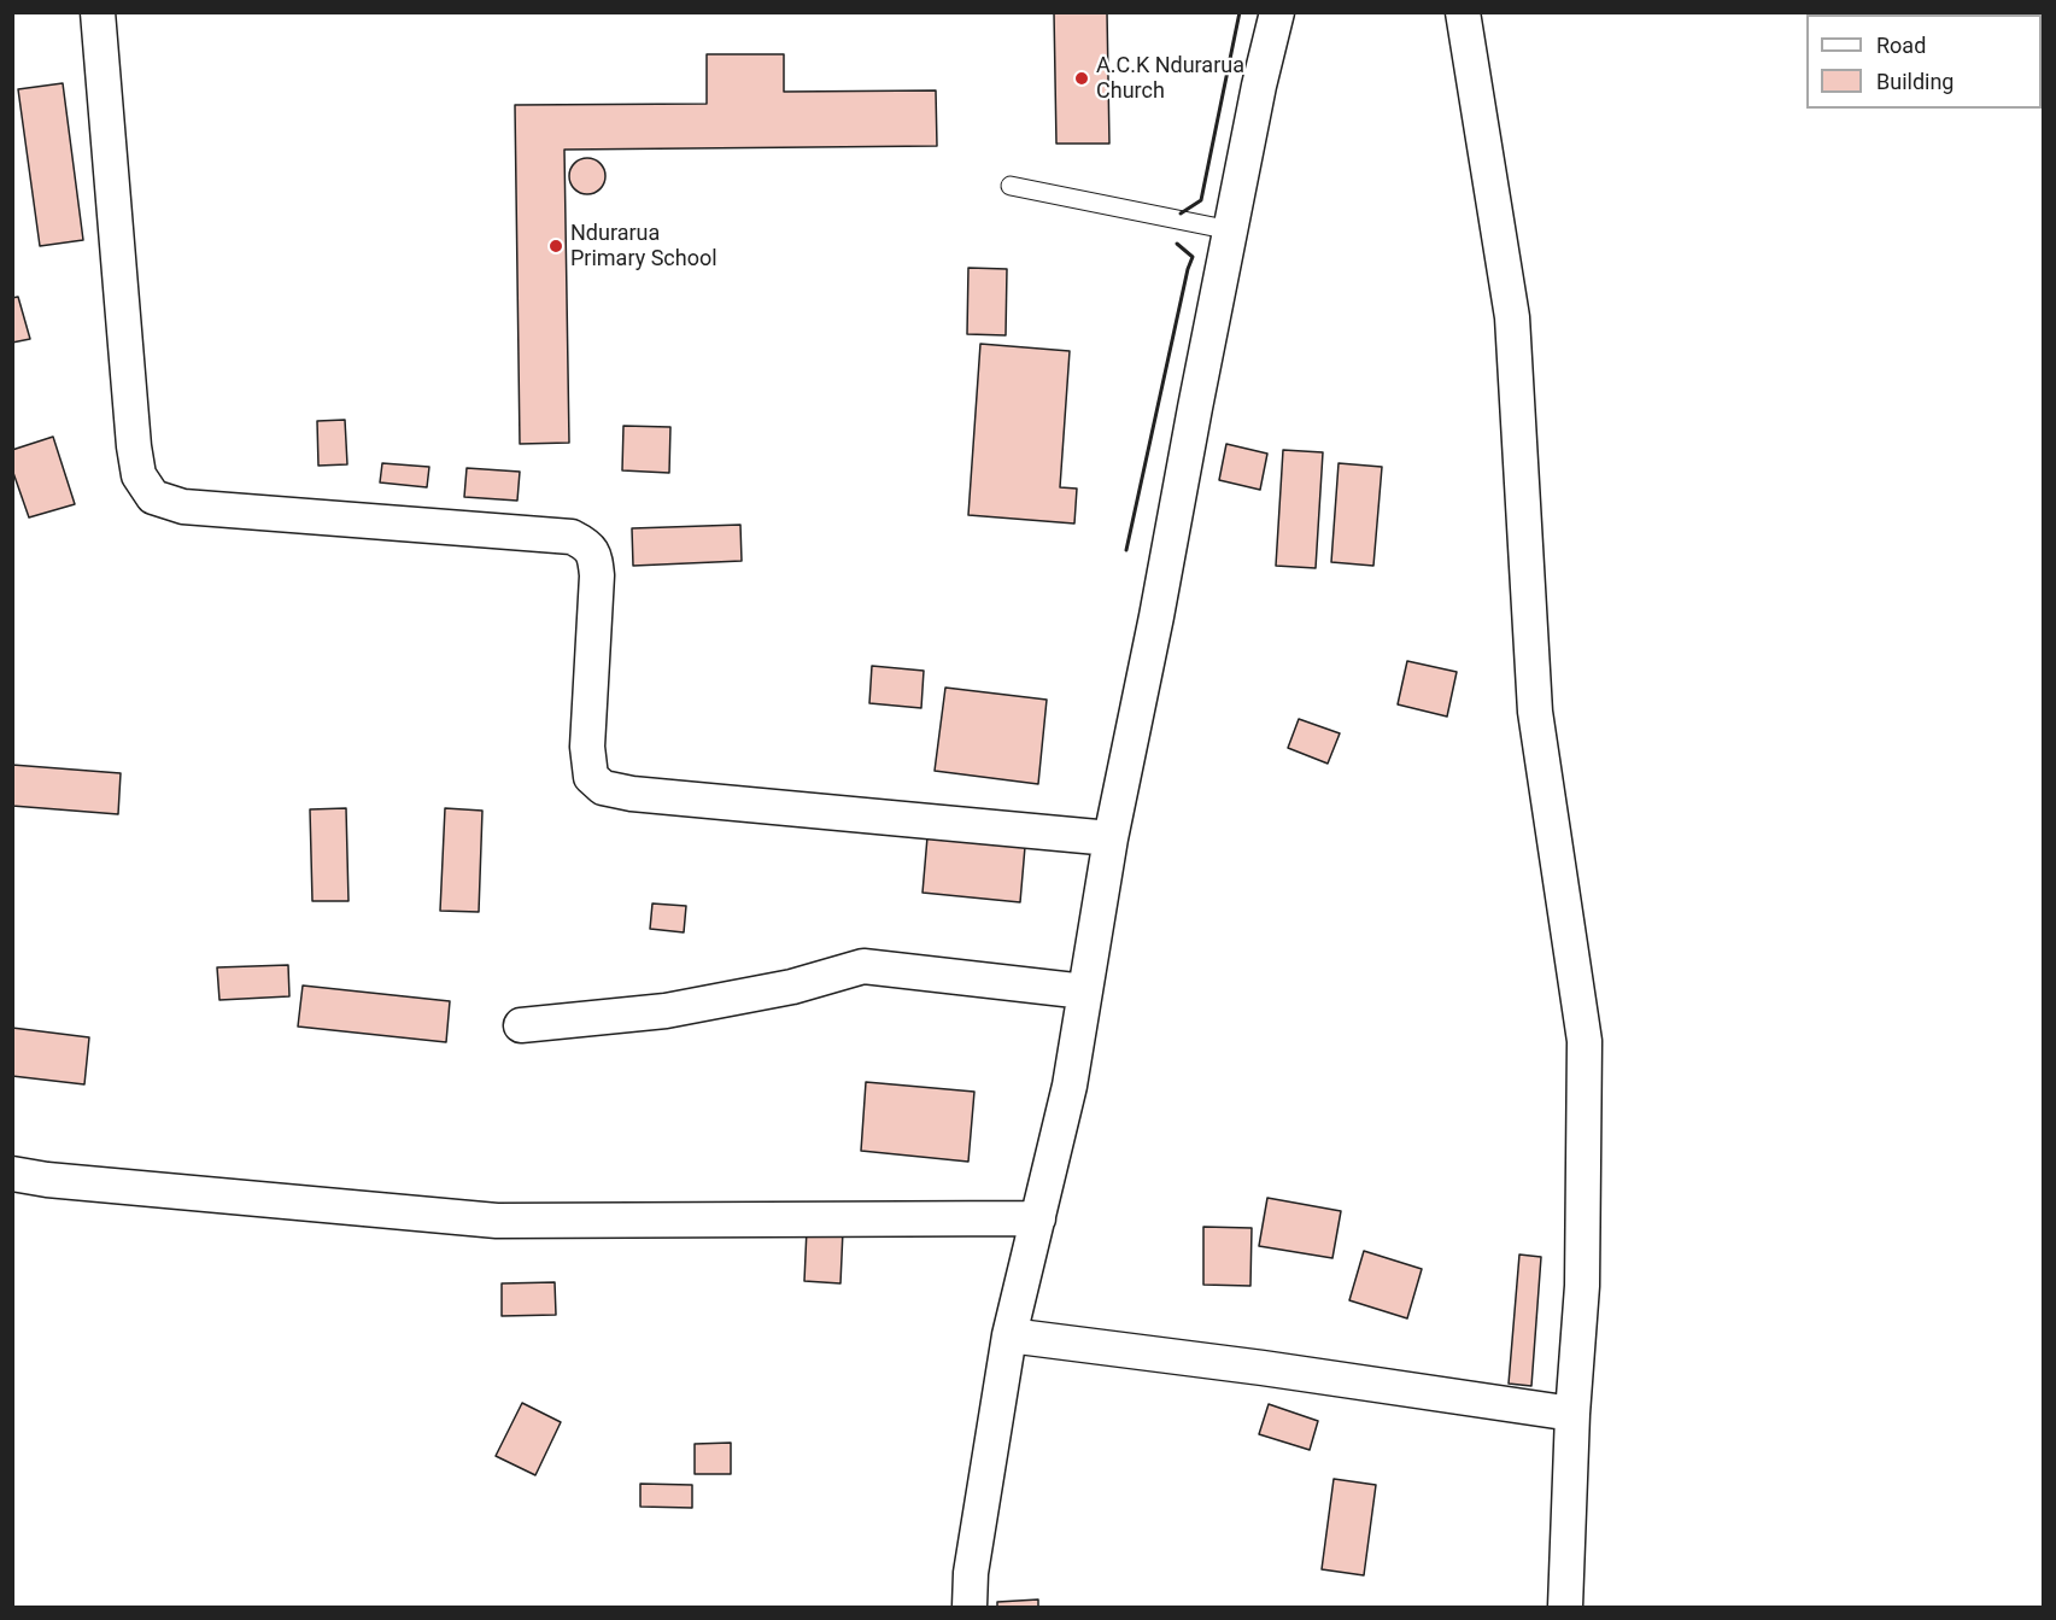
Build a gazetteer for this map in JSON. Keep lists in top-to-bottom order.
{
  "places": ["A.C.K Ndurarua Church", "Ndurarua Primary School"],
  "legend": ["Road", "Building"]
}
